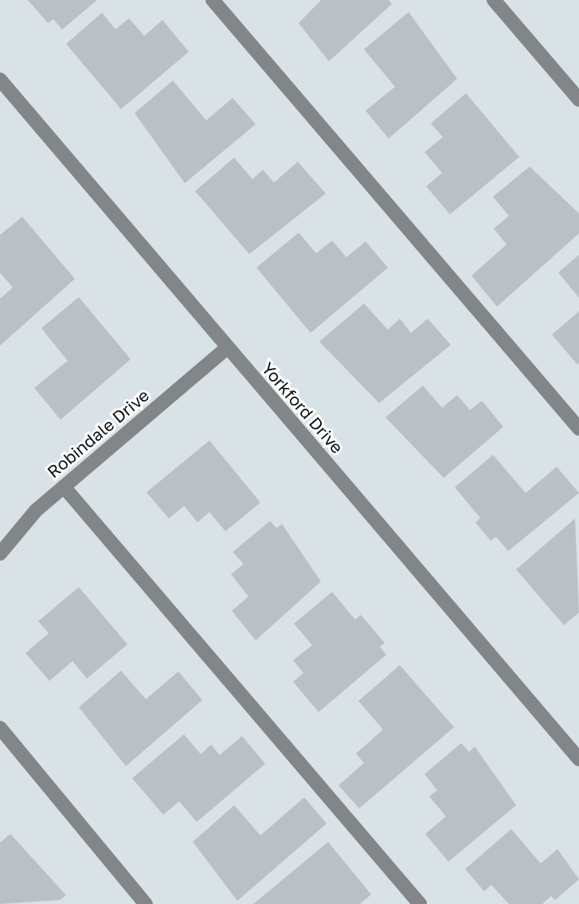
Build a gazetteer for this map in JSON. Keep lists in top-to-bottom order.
{
  "streets": {
    "street": ["Yorkford Drive", "Robindale Drive"]
  },
  "crossings": [
    ["Yorkford Drive", "Robindale Drive"]
  ]
}
